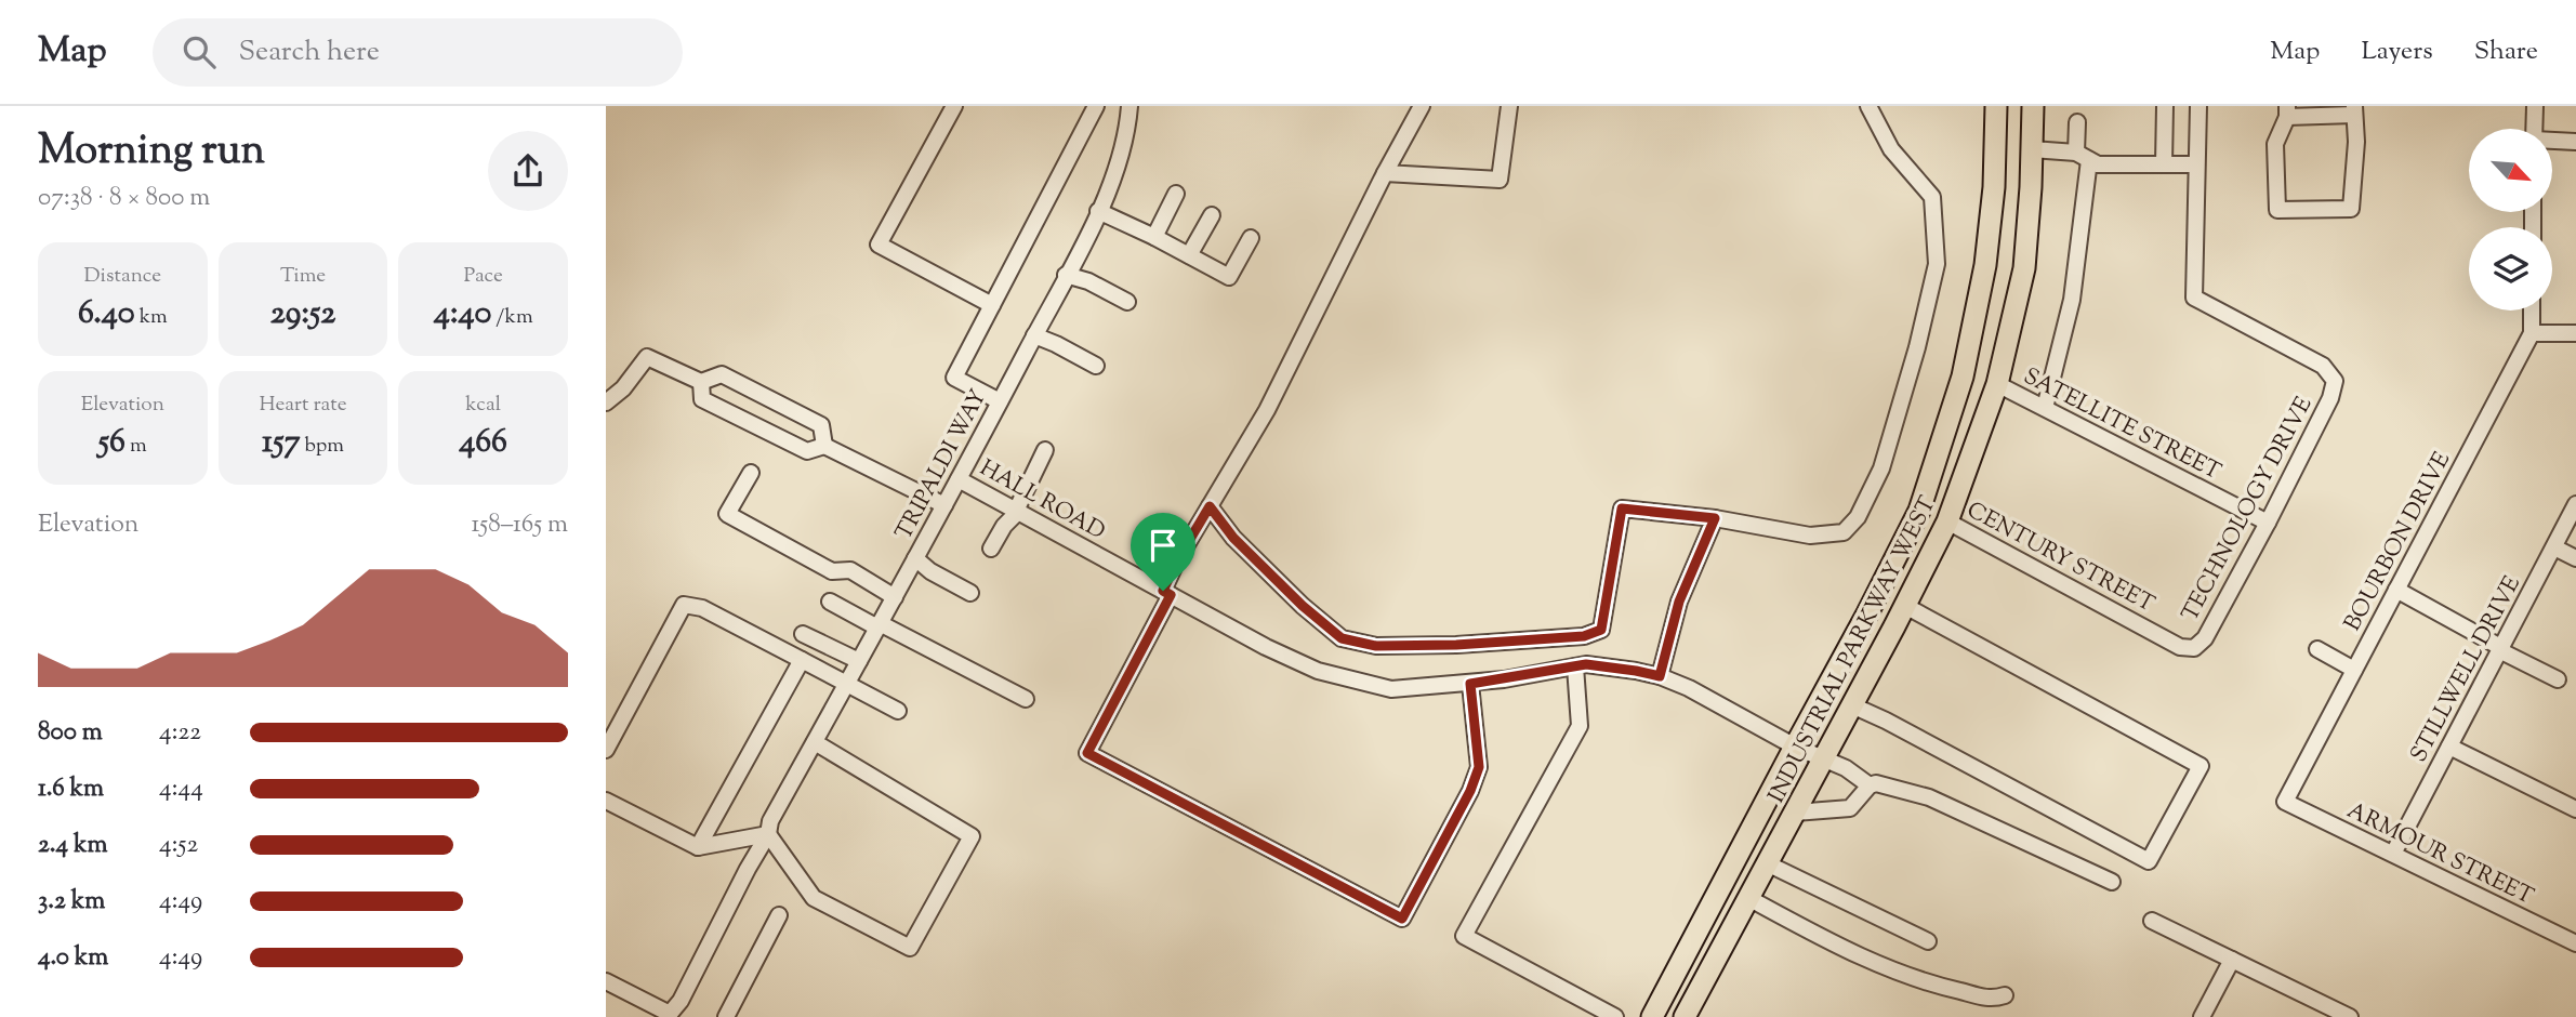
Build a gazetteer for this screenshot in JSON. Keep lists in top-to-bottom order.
{
  "streets": {
    "main road": ["INDUSTRIAL PARKWAY WEST"],
    "street": [
      "SATELLITE STREET",
      "TRIPALDI WAY",
      "HALL ROAD",
      "TECHNOLOGY DRIVE",
      "BOURBON DRIVE",
      "CENTURY STREET",
      "STILLWELL DRIVE",
      "ARMOUR STREET"
    ]
  },
  "crossings": [
    ["SATELLITE STREET", "TECHNOLOGY DRIVE"],
    ["SATELLITE STREET", "INDUSTRIAL PARKWAY WEST"],
    ["TRIPALDI WAY", "HALL ROAD"],
    ["HALL ROAD", "INDUSTRIAL PARKWAY WEST"],
    ["TECHNOLOGY DRIVE", "CENTURY STREET"],
    ["BOURBON DRIVE", "ARMOUR STREET"],
    ["CENTURY STREET", "INDUSTRIAL PARKWAY WEST"],
    ["STILLWELL DRIVE", "ARMOUR STREET"]
  ],
  "north": "bottom right",
  "page": {
    "header": "Map",
    "search": "Search here",
    "nav": ["Map", "Layers", "Share"],
    "heading": ["Morning run", "07:38 · 8 × 800 m"],
    "stats": [
      ["Distance", "6.40 km"],
      ["Time", "29:52"],
      ["Pace", "4:40 /km"],
      ["Elevation", "56 m"],
      ["Heart rate", "157 bpm"],
      ["kcal", "466"]
    ],
    "chart": ["Elevation", "158–165 m"],
    "list": [
      {
        "name": "800 m",
        "note": "4:22"
      },
      {
        "name": "1.6 km",
        "note": "4:44"
      },
      {
        "name": "2.4 km",
        "note": "4:52"
      },
      {
        "name": "3.2 km",
        "note": "4:49"
      },
      {
        "name": "4.0 km",
        "note": "4:49"
      }
    ]
  }
}
